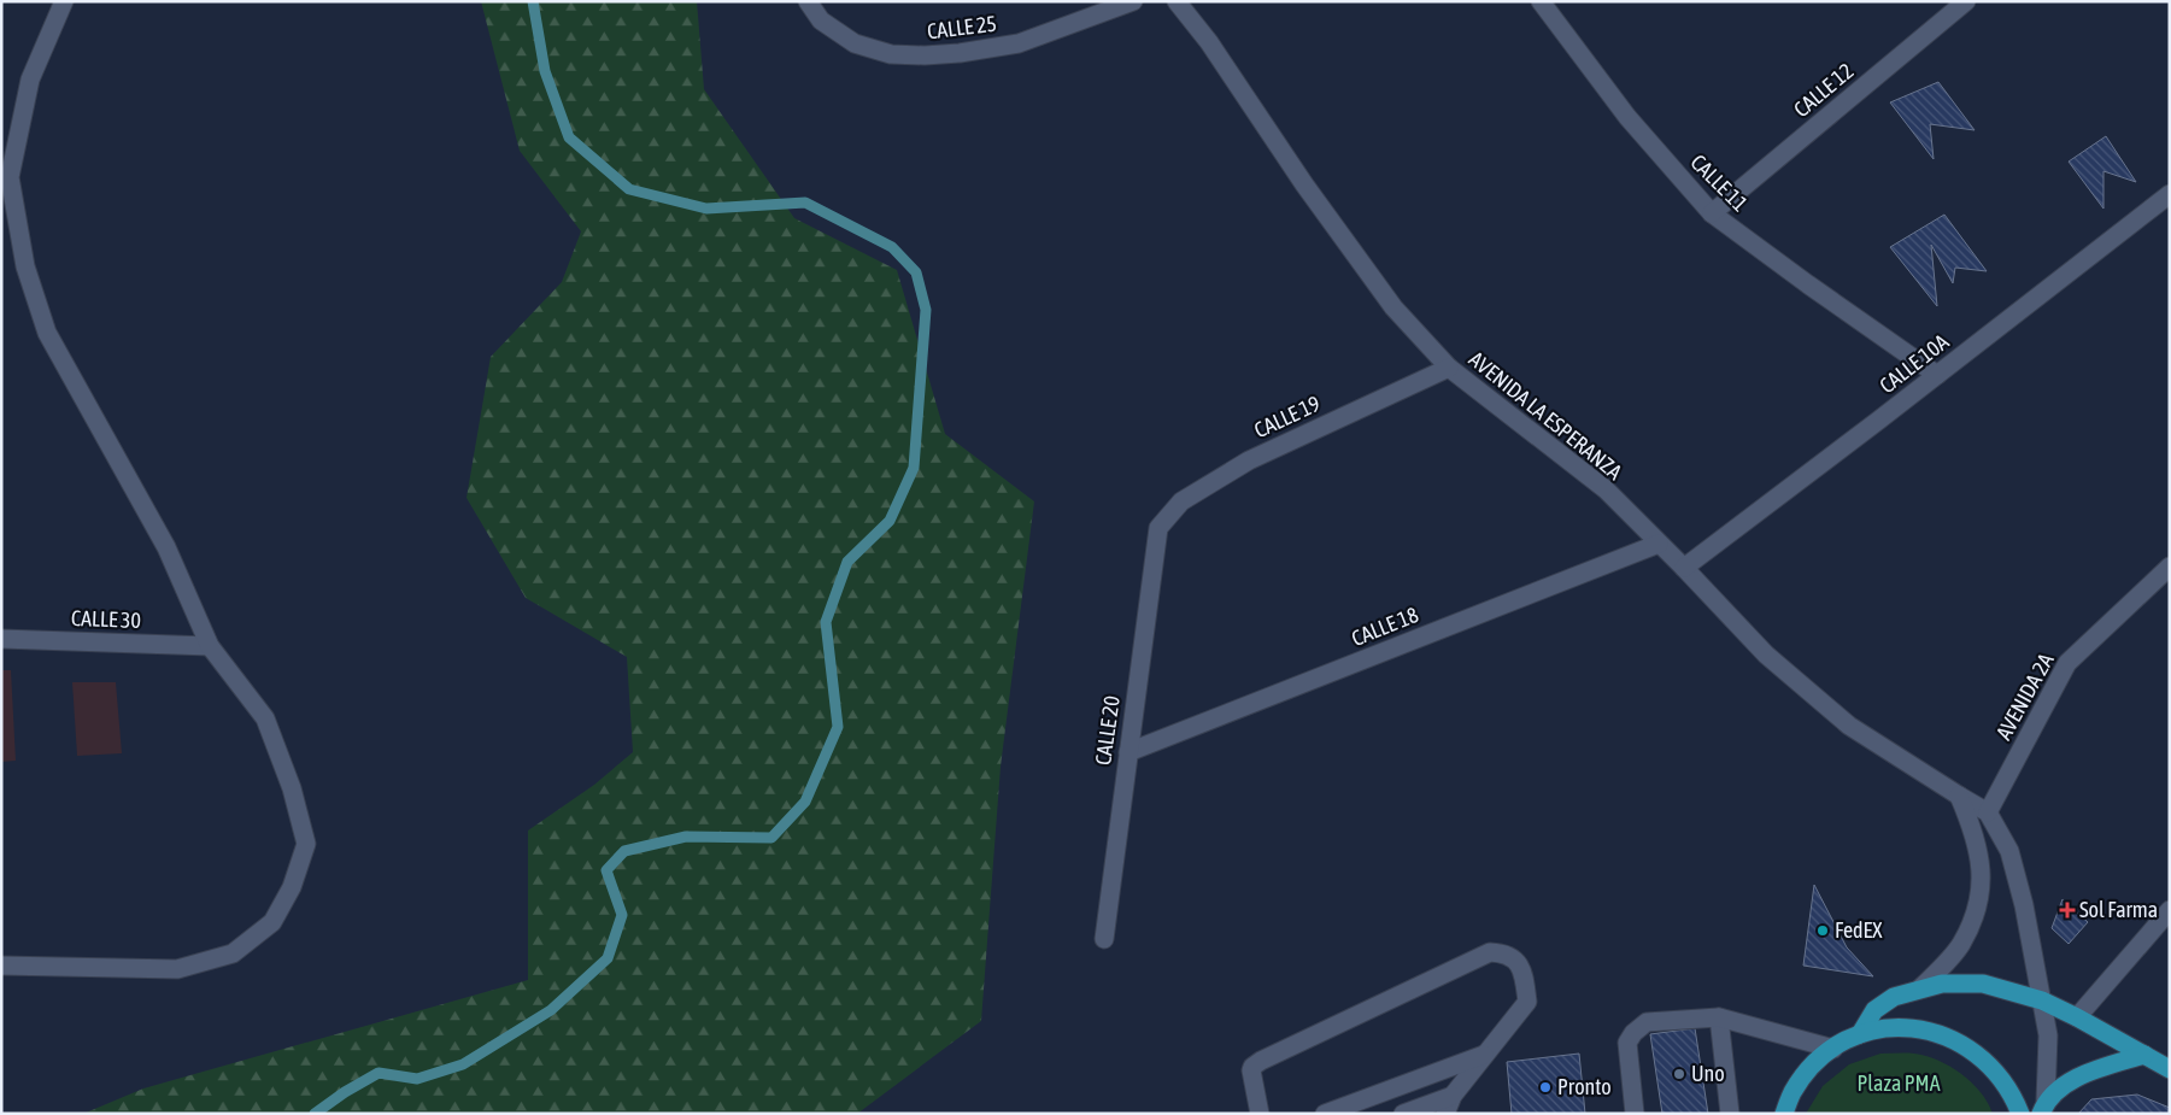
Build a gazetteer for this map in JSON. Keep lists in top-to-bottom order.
{
  "streets": {
    "street": [
      "CALLE 25",
      "CALLE 12",
      "CALLE 11",
      "CALLE 10A",
      "AVENIDA LA ESPERANZA",
      "CALLE 19",
      "CALLE 30",
      "CALLE 18",
      "AVENIDA 2A",
      "CALLE 20"
    ]
  },
  "crossings": [
    ["CALLE 12", "CALLE 11"],
    ["CALLE 11", "CALLE 10A"],
    ["CALLE 10A", "AVENIDA LA ESPERANZA"],
    ["AVENIDA LA ESPERANZA", "CALLE 19"],
    ["AVENIDA LA ESPERANZA", "CALLE 18"],
    ["AVENIDA LA ESPERANZA", "AVENIDA 2A"],
    ["CALLE 19", "CALLE 20"],
    ["CALLE 18", "CALLE 20"]
  ],
  "parks": ["Plaza PMA"],
  "places": {
    "health": ["Sol Farma"],
    "other": ["FedEX", "Uno", "Pronto"]
  }
}
